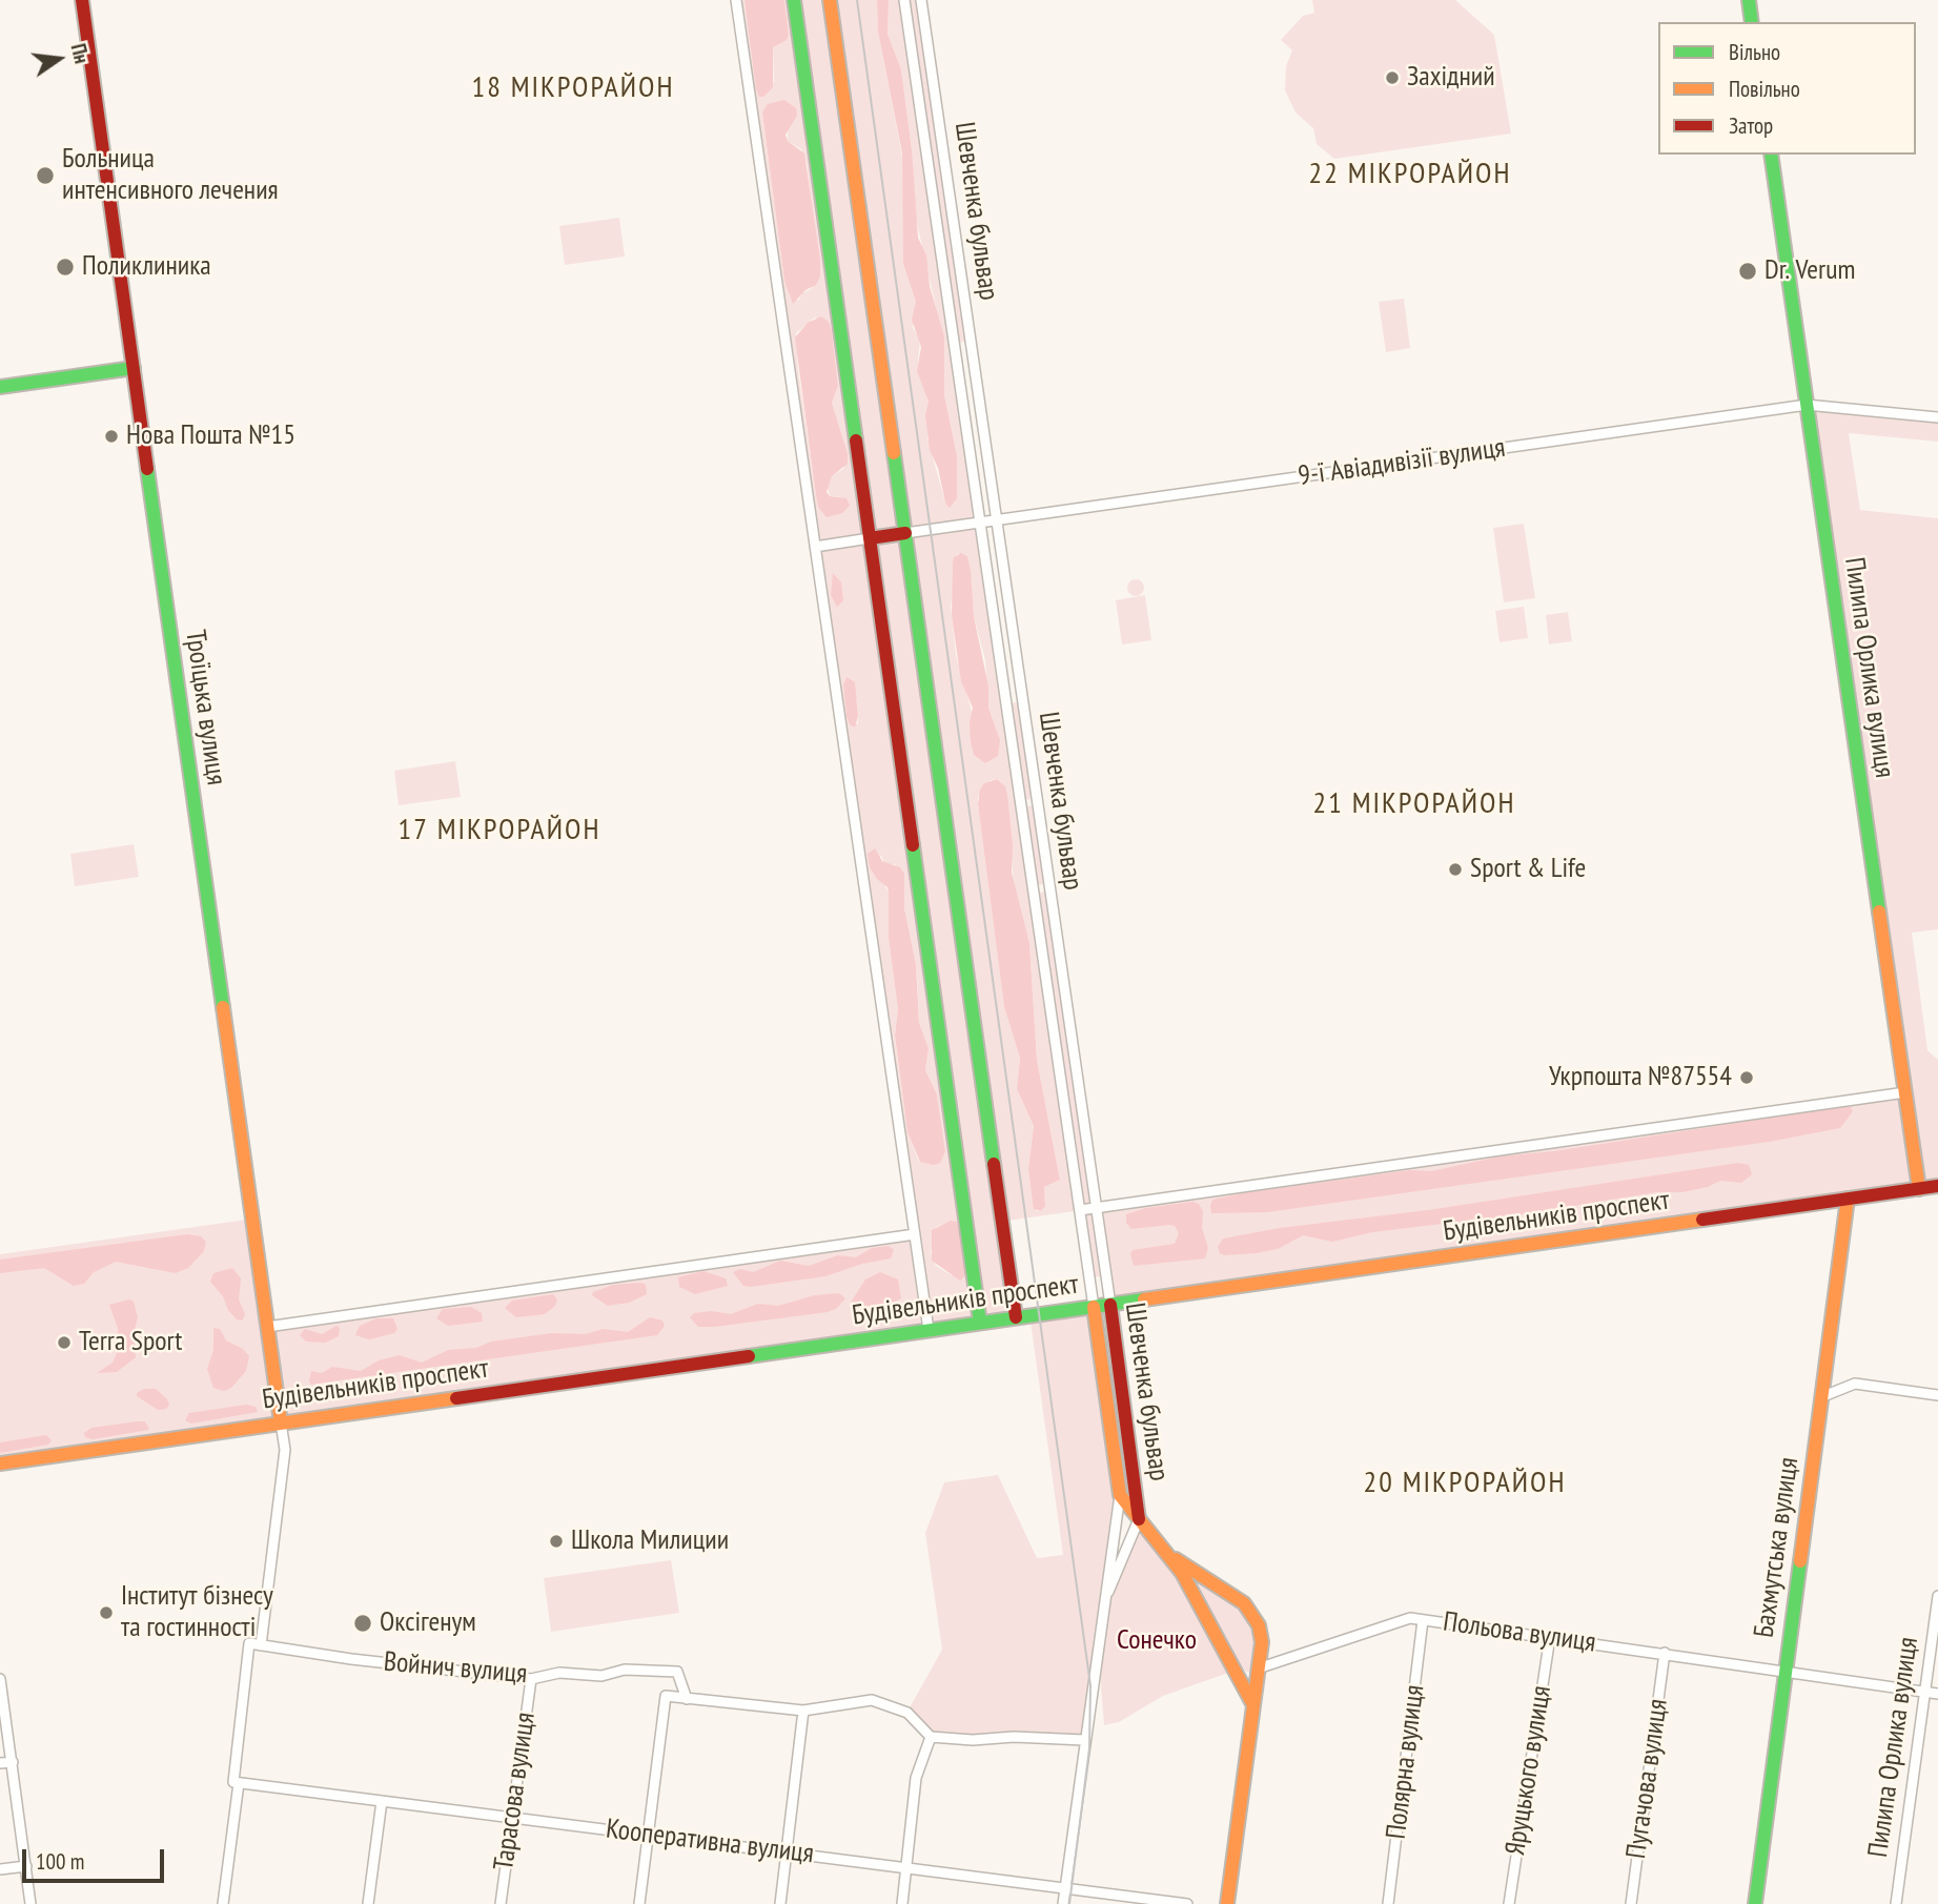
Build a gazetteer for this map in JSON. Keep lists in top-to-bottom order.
{
  "streets": {
    "main road": [
      "Шевченка бульвар",
      "Пилипа Орлика вулиця",
      "Троїцька вулиця",
      "Будівельників проспект",
      "Бахмутська вулиця"
    ],
    "street": [
      "9-ї Авіадивізії вулиця",
      "Польова вулиця",
      "Войнич вулиця",
      "Полярна вулиця",
      "Яруцького вулиця",
      "Пугачова вулиця",
      "Тарасова вулиця",
      "Кооперативна вулиця"
    ]
  },
  "crossings": [
    ["Шевченка бульвар", "9-ї Авіадивізії вулиця"],
    ["Шевченка бульвар", "Будівельників проспект"],
    ["Шевченка бульвар", "Кооперативна вулиця"],
    ["9-ї Авіадивізії вулиця", "Пилипа Орлика вулиця"],
    ["Пилипа Орлика вулиця", "Будівельників проспект"],
    ["Пилипа Орлика вулиця", "Польова вулиця"],
    ["Троїцька вулиця", "Будівельників проспект"],
    ["Будівельників проспект", "Бахмутська вулиця"],
    ["Бахмутська вулиця", "Польова вулиця"],
    ["Польова вулиця", "Полярна вулиця"],
    ["Польова вулиця", "Яруцького вулиця"],
    ["Польова вулиця", "Пугачова вулиця"],
    ["Войнич вулиця", "Тарасова вулиця"],
    ["Войнич вулиця", "Кооперативна вулиця"],
    ["Тарасова вулиця", "Кооперативна вулиця"]
  ],
  "districts": [
    "18 МІКРОРАЙОН",
    "22 МІКРОРАЙОН",
    "21 МІКРОРАЙОН",
    "17 МІКРОРАЙОН",
    "20 МІКРОРАЙОН"
  ],
  "parks": ["Сонечко"],
  "places": [
    "Західний",
    "Больница интенсивного лечения",
    "Поликлиника",
    "Dr. Verum",
    "Нова Пошта №15",
    "Sport & Life",
    "Укрпошта №87554",
    "Terra Sport",
    "Школа Милиции",
    "Інститут бізнесу та гостинності",
    "Оксігенум"
  ],
  "legend": ["Вільно", "Повільно", "Затор"],
  "scale_bar": "100 m",
  "north": "right"
}
